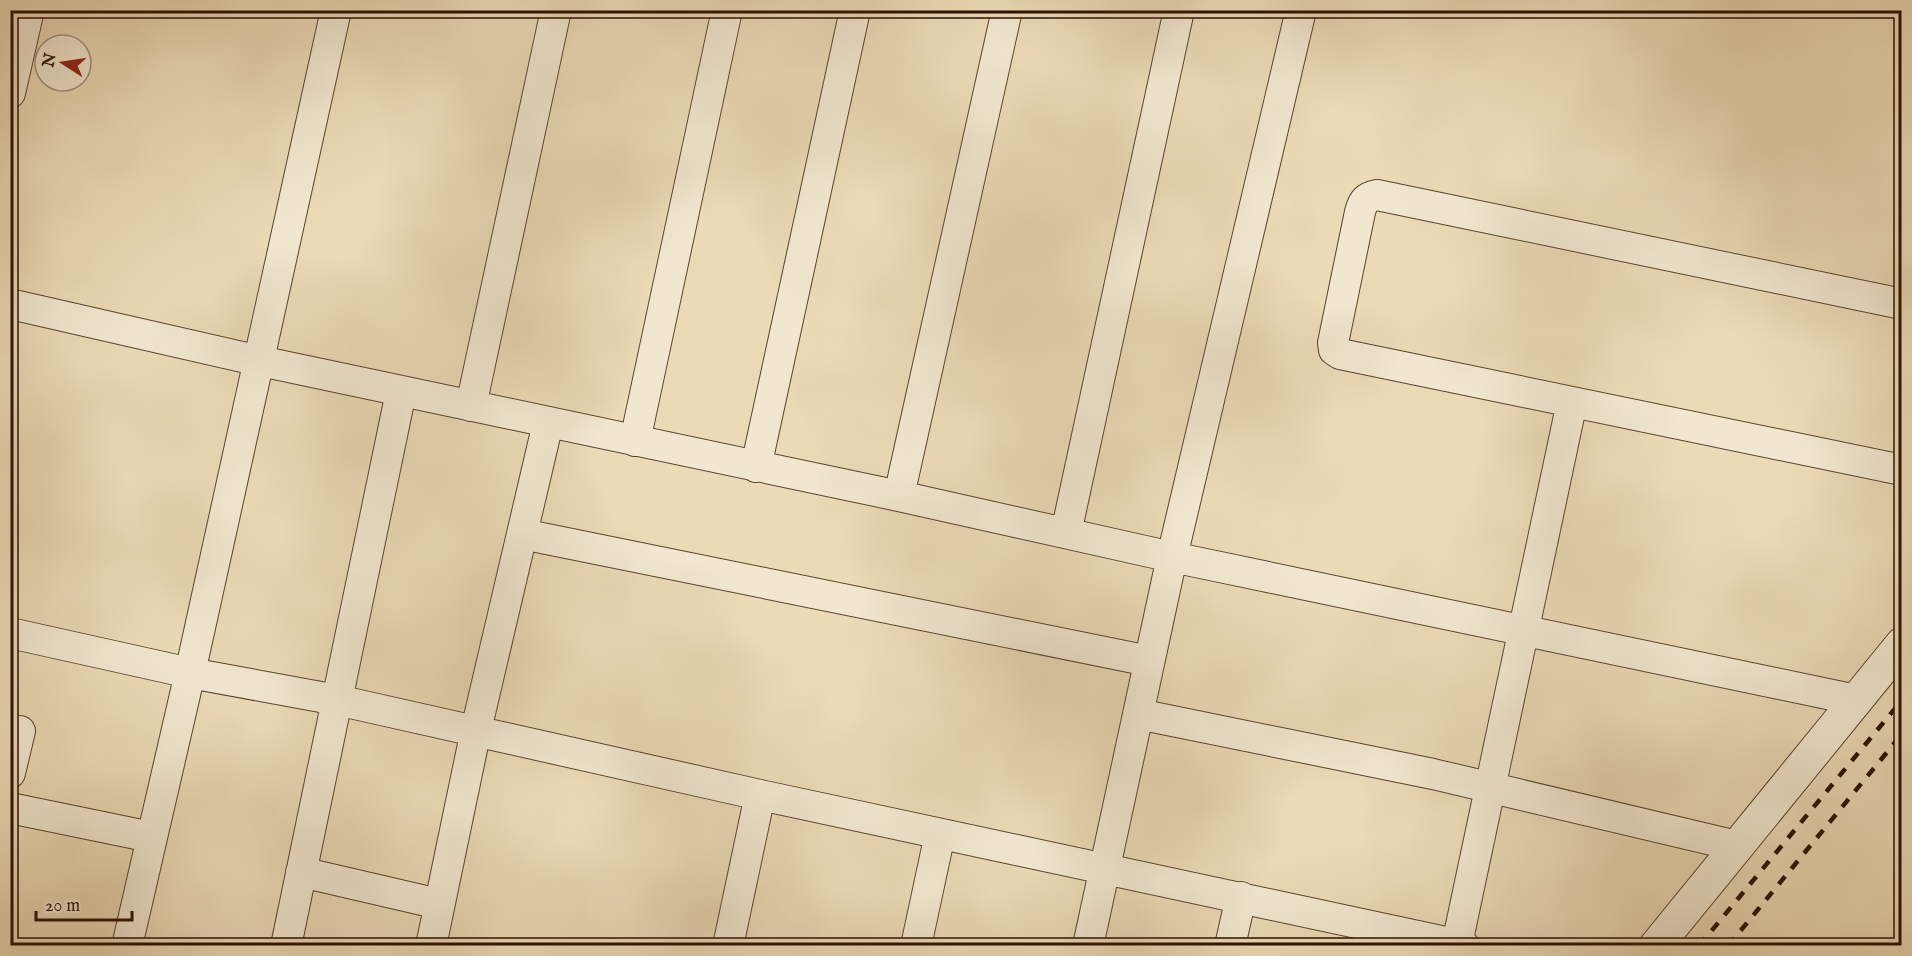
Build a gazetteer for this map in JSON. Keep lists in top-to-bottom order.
{
  "scale_bar": "20 m",
  "north": "left"
}
